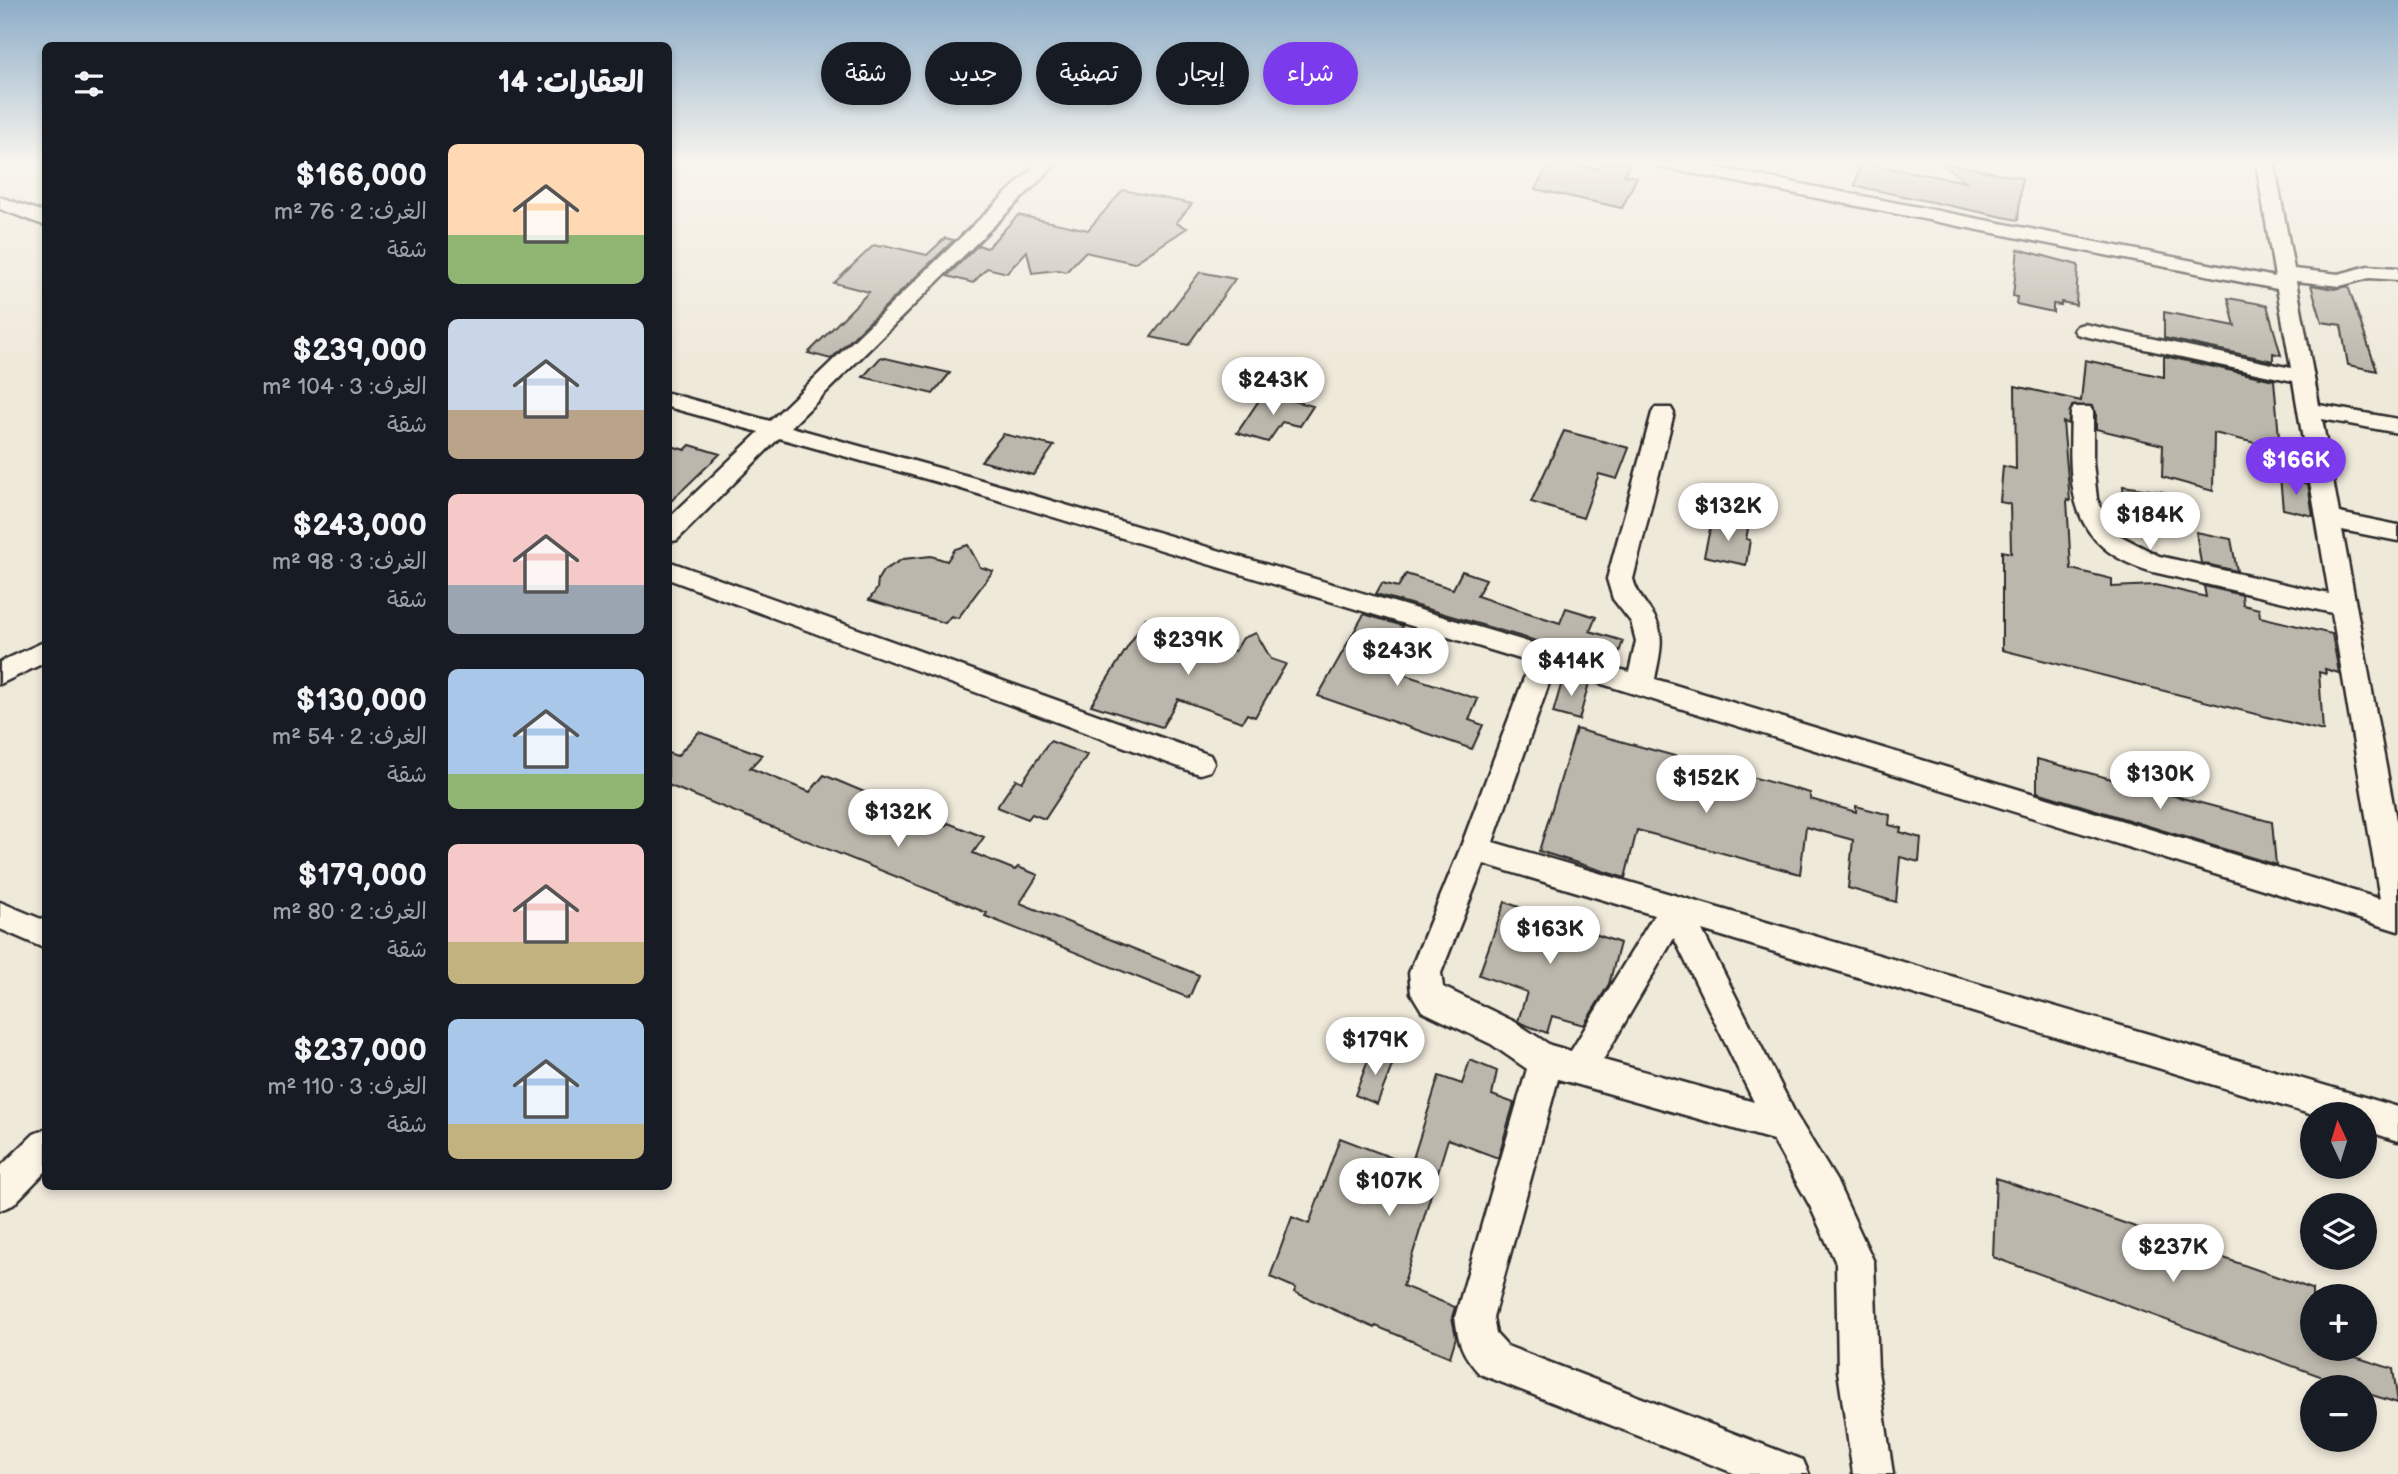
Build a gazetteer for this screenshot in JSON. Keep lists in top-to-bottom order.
{
  "north": "top",
  "page": {
    "chip": [
      "شراء",
      "إيجار",
      "تصفية",
      "جديد",
      "شقة"
    ],
    "heading": "العقارات: 14",
    "list": [
      {
        "name": "$166,000",
        "note": "الغرف: 2 · 76 m² · شقة"
      },
      {
        "name": "$239,000",
        "note": "الغرف: 3 · 104 m² · شقة"
      },
      {
        "name": "$243,000",
        "note": "الغرف: 3 · 98 m² · شقة"
      },
      {
        "name": "$130,000",
        "note": "الغرف: 2 · 54 m² · شقة"
      },
      {
        "name": "$179,000",
        "note": "الغرف: 2 · 80 m² · شقة"
      },
      {
        "name": "$237,000",
        "note": "الغرف: 3 · 110 m² · شقة"
      }
    ],
    "price": [
      "$243K",
      "$166K",
      "$132K",
      "$184K",
      "$239K",
      "$243K",
      "$414K",
      "$130K",
      "$152K",
      "$132K",
      "$163K",
      "$179K",
      "$107K",
      "$237K"
    ],
    "map_buttons": ["+", "−"]
  }
}
